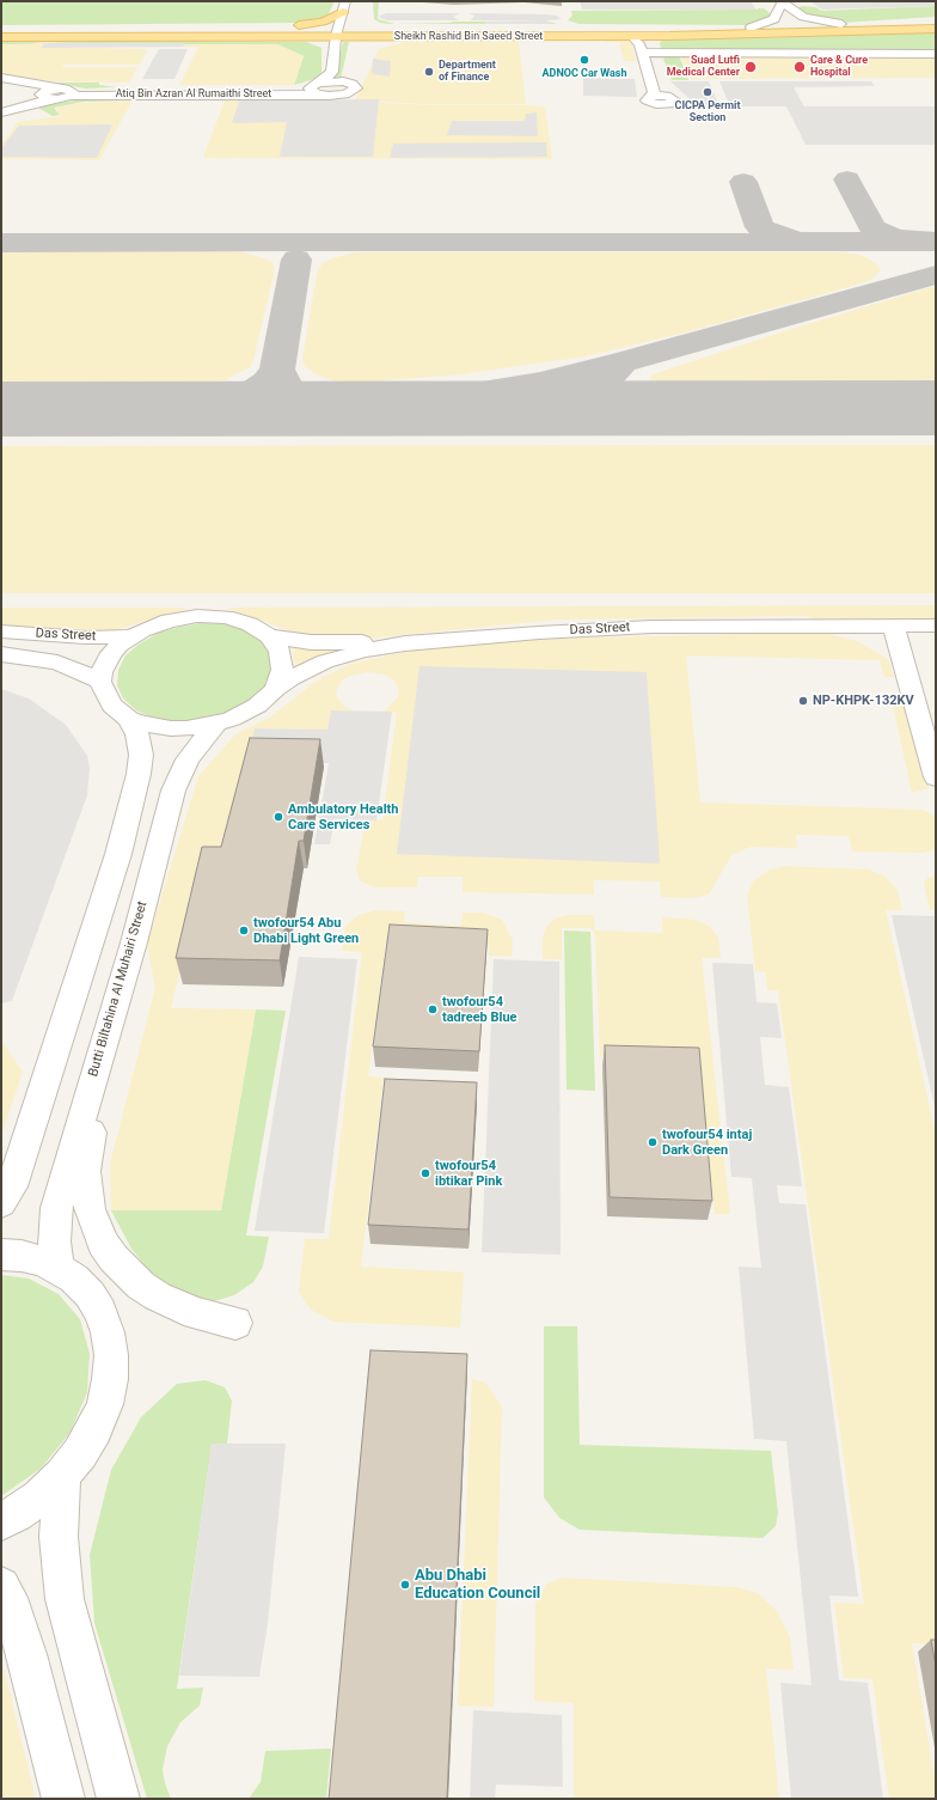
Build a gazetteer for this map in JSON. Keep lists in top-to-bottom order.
{
  "streets": {
    "main road": ["Sheikh Rashid Bin Saeed Street"],
    "street": ["Atiq Bin Azran Al Rumaithi Street", "Das Street", "Butti Biltahina Al Muhairi Street"]
  },
  "crossings": [
    ["Das Street", "Butti Biltahina Al Muhairi Street"]
  ],
  "places": [
    "ADNOC Car Wash",
    "Suad Lutfi Medical Center",
    "Care & Cure Hospital",
    "Department of Finance",
    "CICPA Permit Section",
    "NP-KHPK-132KV",
    "Ambulatory Health Care Services",
    "twofour54 Abu Dhabi Light Green",
    "twofour54 tadreeb Blue",
    "twofour54 intaj Dark Green",
    "twofour54 ibtikar Pink",
    "Abu Dhabi Education Council"
  ]
}
